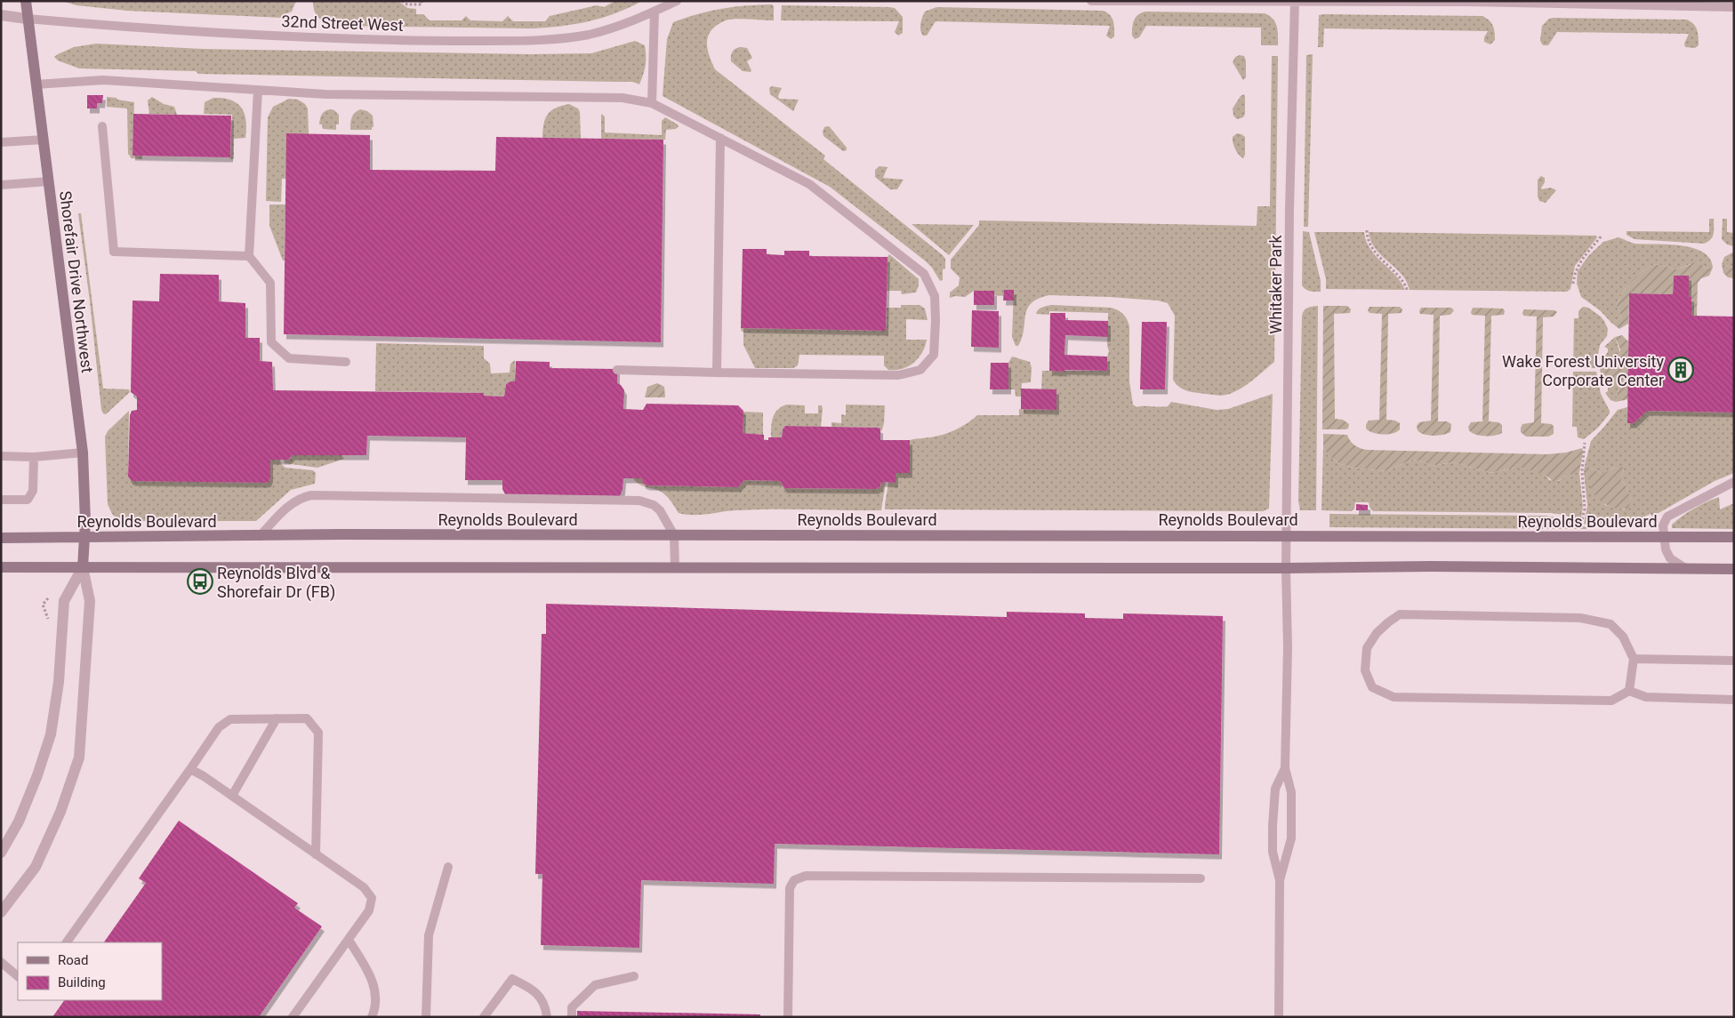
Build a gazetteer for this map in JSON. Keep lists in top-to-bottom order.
{
  "streets": {
    "main road": ["Shorefair Drive Northwest", "Reynolds Boulevard"],
    "street": ["32nd Street West"],
    "lane": ["Whitaker Park"]
  },
  "crossings": [
    ["32nd Street West", "Shorefair Drive Northwest"],
    ["Shorefair Drive Northwest", "Reynolds Boulevard"],
    ["Whitaker Park", "Reynolds Boulevard"]
  ],
  "places": {
    "building": ["Wake Forest University Corporate Center"],
    "bus stop": ["Reynolds Blvd & Shorefair Dr (FB)"]
  },
  "legend": ["Road", "Building"]
}
